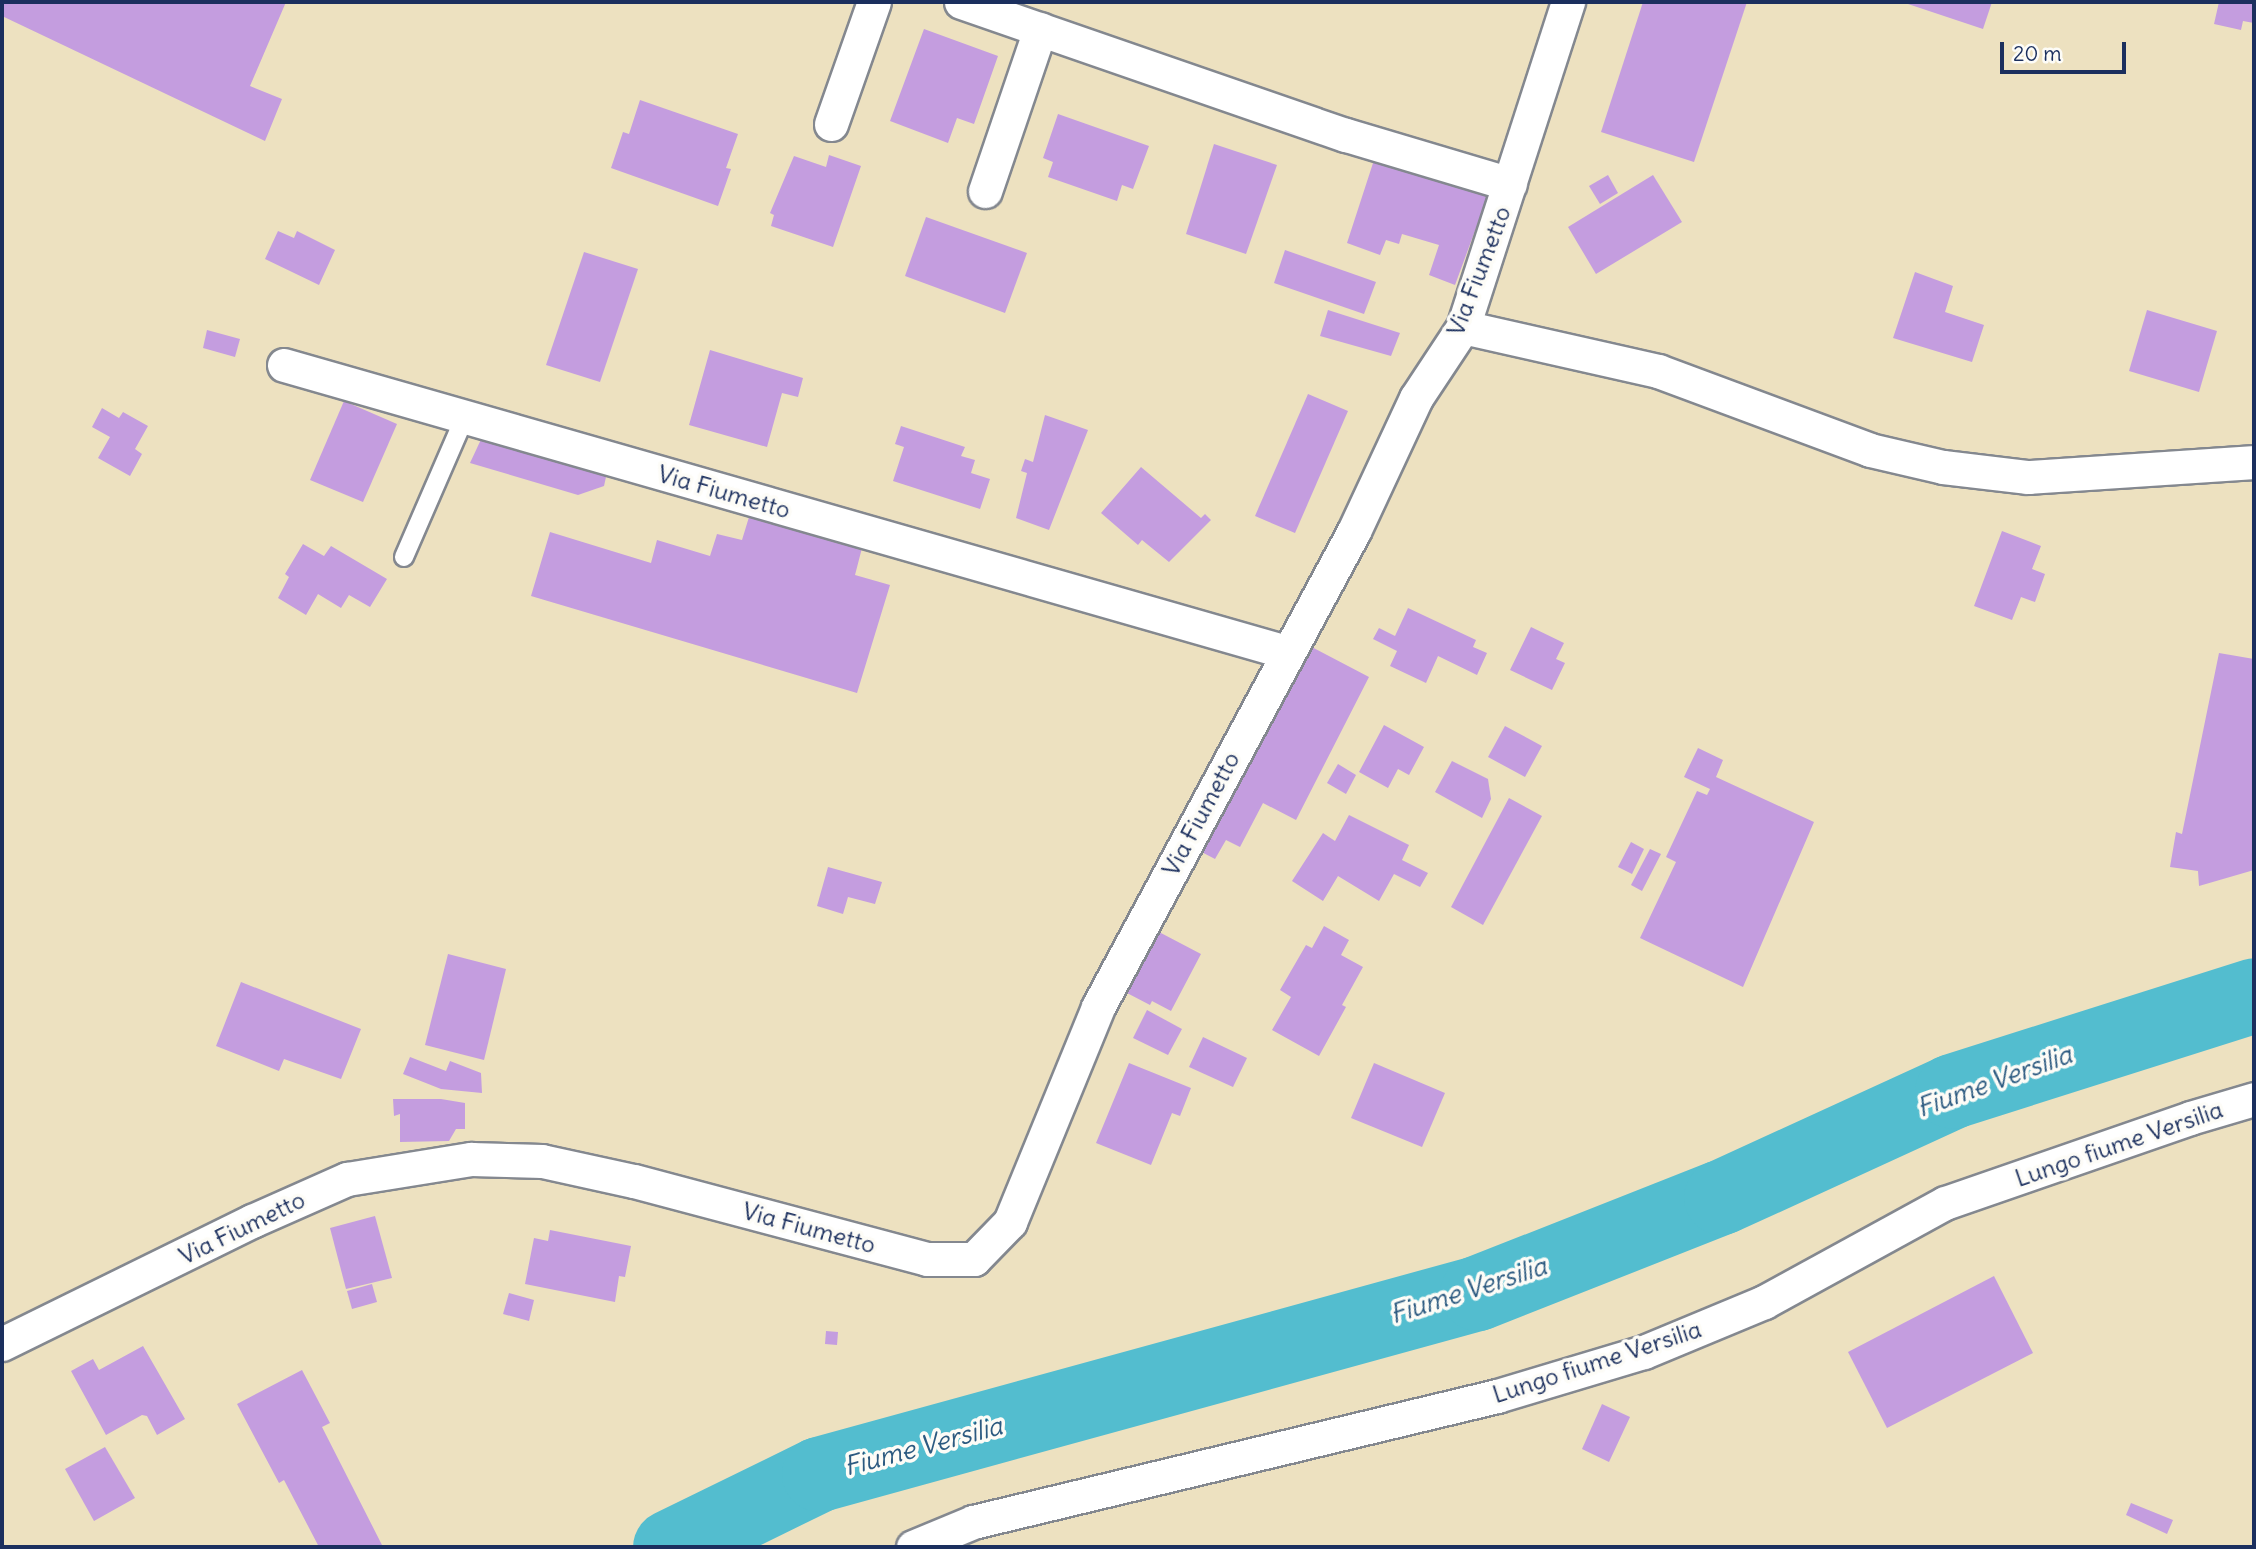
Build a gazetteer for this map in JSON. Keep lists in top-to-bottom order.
{
  "streets": {
    "street": ["Via Fiumetto", "Lungo fiume Versilia"]
  },
  "water": ["Fiume Versilia"],
  "scale_bar": "20 m"
}
